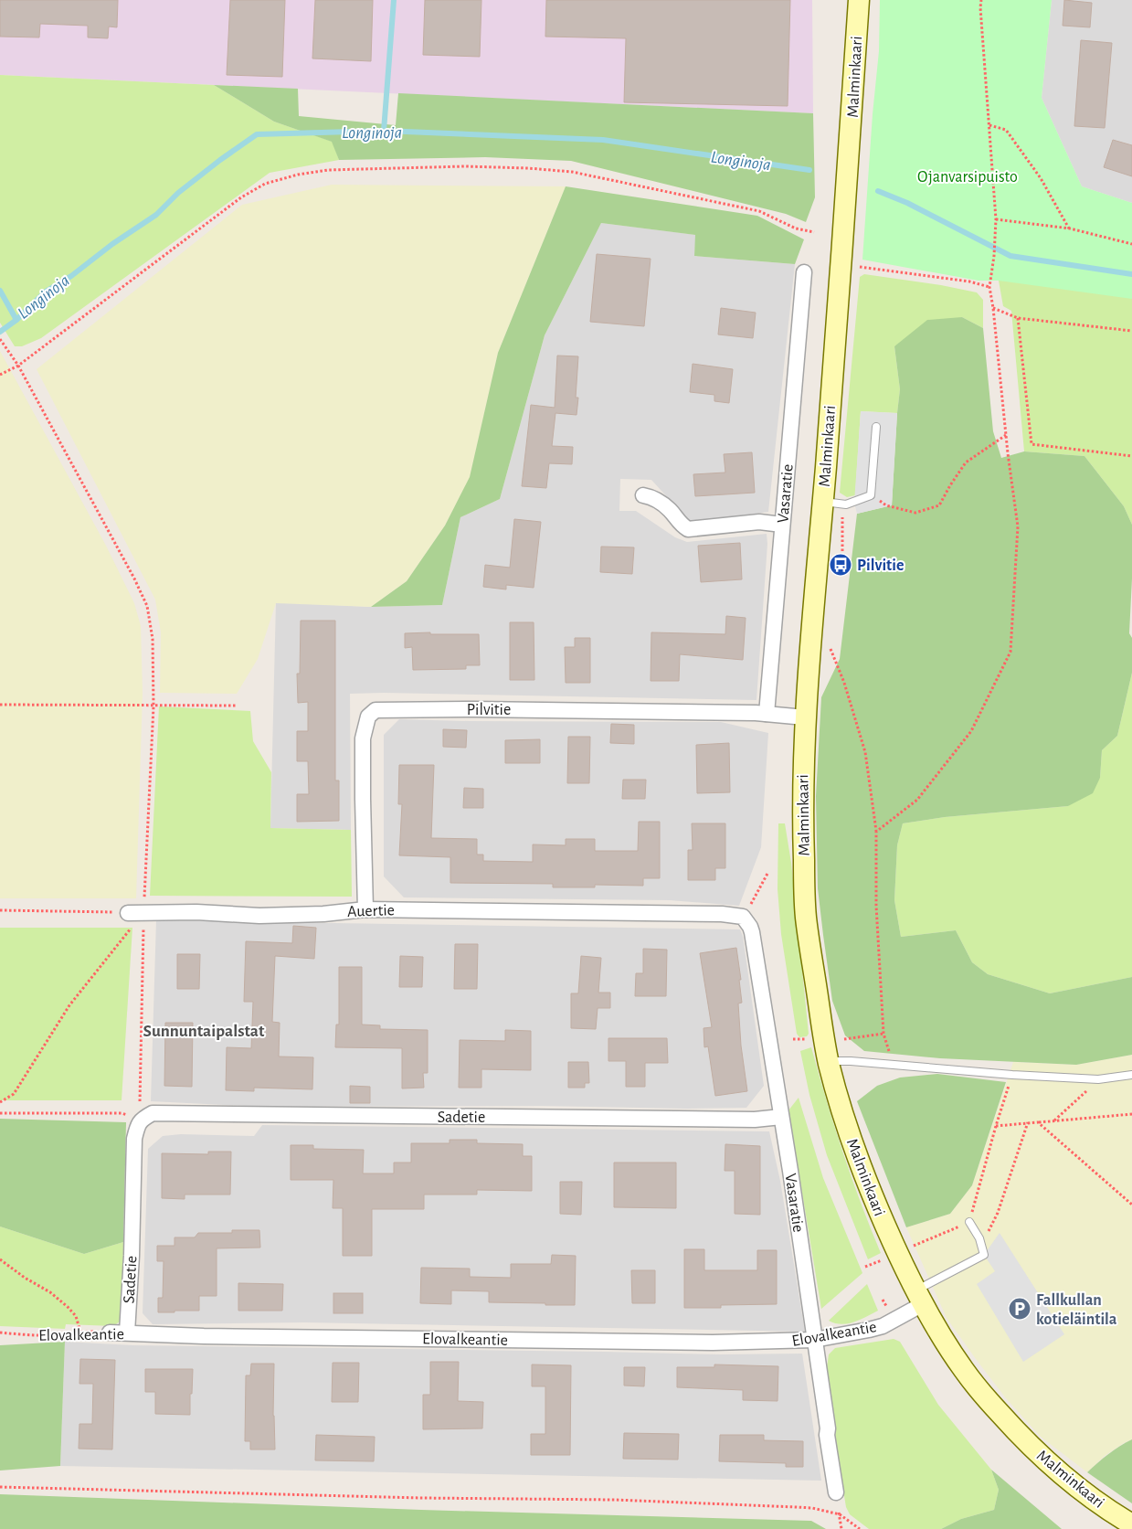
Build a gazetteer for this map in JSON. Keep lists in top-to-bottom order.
{
  "streets": {
    "main road": ["Malminkaari"],
    "street": [
      "Vasaratie",
      "Pilvitie",
      "Auertie",
      "Sadetie",
      "Elovalkeantie"
    ]
  },
  "crossings": [
    ["Malminkaari", "Pilvitie"],
    ["Malminkaari", "Elovalkeantie"],
    ["Vasaratie", "Pilvitie"],
    ["Vasaratie", "Auertie"],
    ["Vasaratie", "Sadetie"],
    ["Vasaratie", "Elovalkeantie"],
    ["Pilvitie", "Auertie"],
    ["Sadetie", "Elovalkeantie"]
  ],
  "districts": ["Sunnuntaipalstat"],
  "water": ["Longinoja"],
  "parks": ["Ojanvarsipuisto"],
  "places": {
    "bus stop": ["Pilvitie"],
    "parking": ["Fallkullan kotieläintila"]
  }
}
